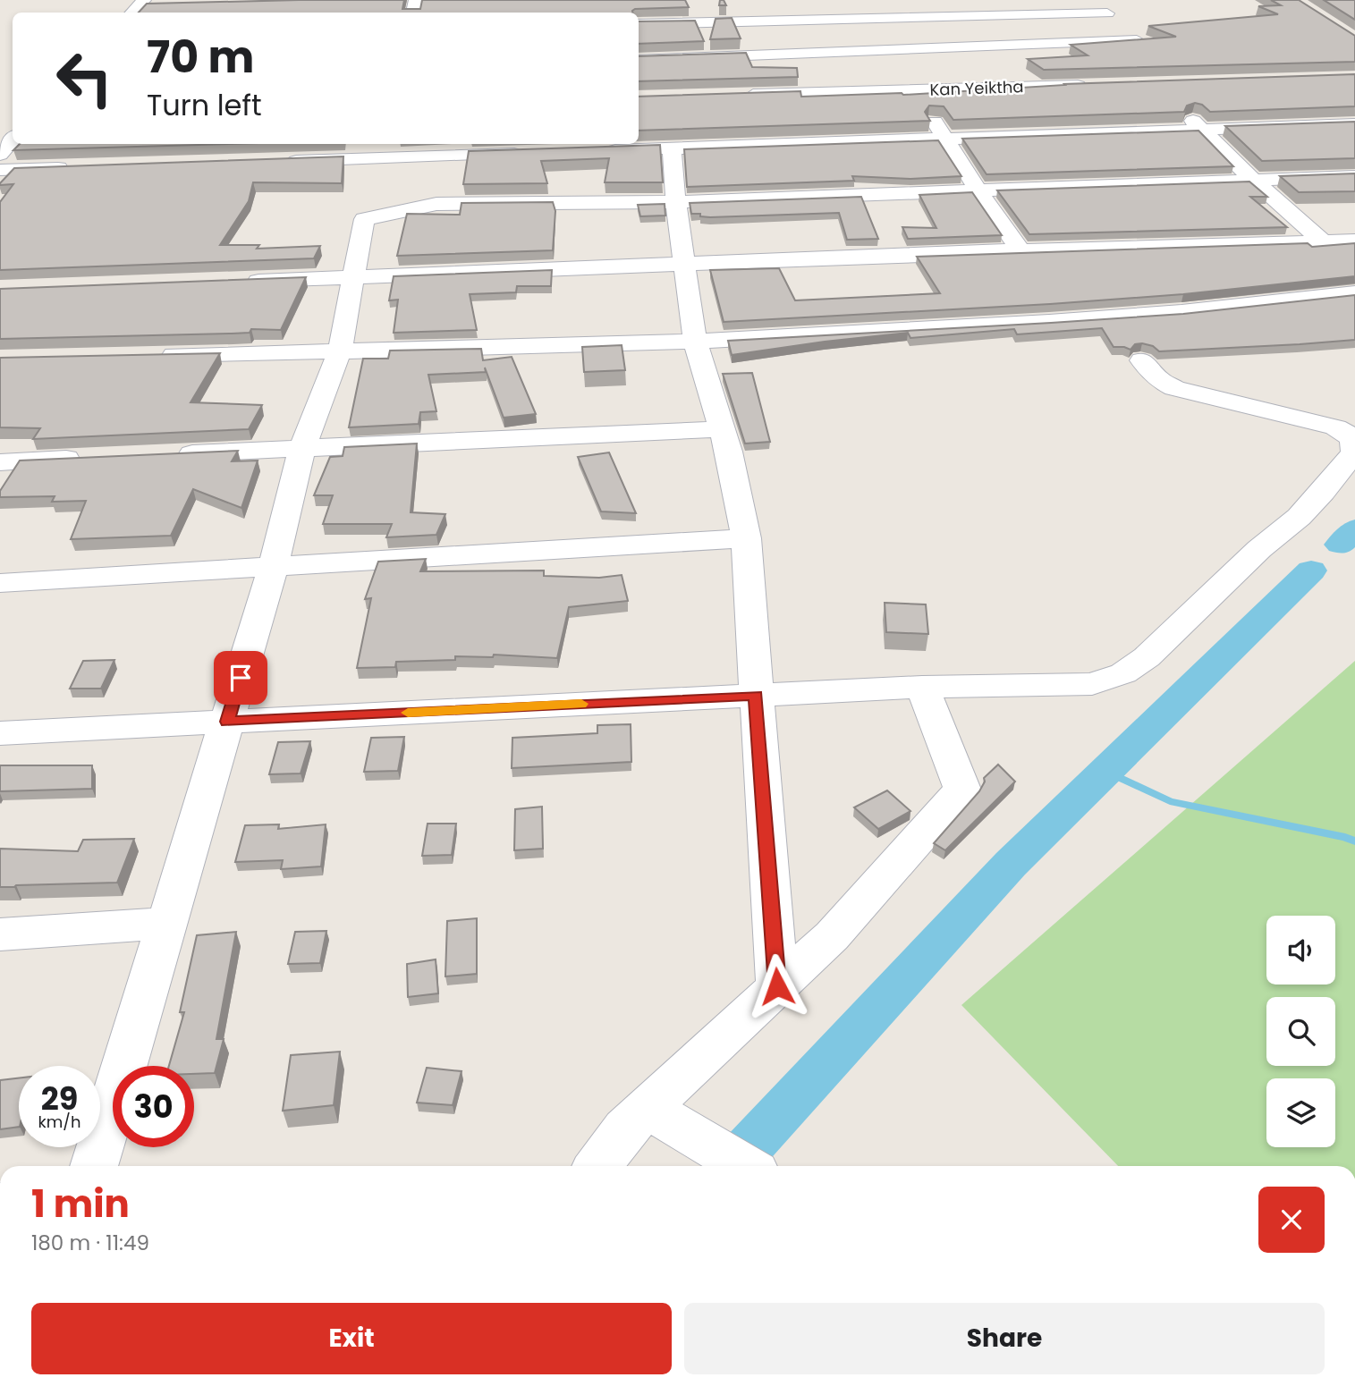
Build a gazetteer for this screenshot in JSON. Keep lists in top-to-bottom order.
{
  "streets": {
    "street": ["Kan Yeiktha"]
  },
  "page": {
    "turn": ["70 m", "Turn left"],
    "speed": "29 km/h",
    "limit": "30",
    "heading": ["1 min", "180 m · 11:49"],
    "buttons": ["Exit", "Share"]
  }
}
